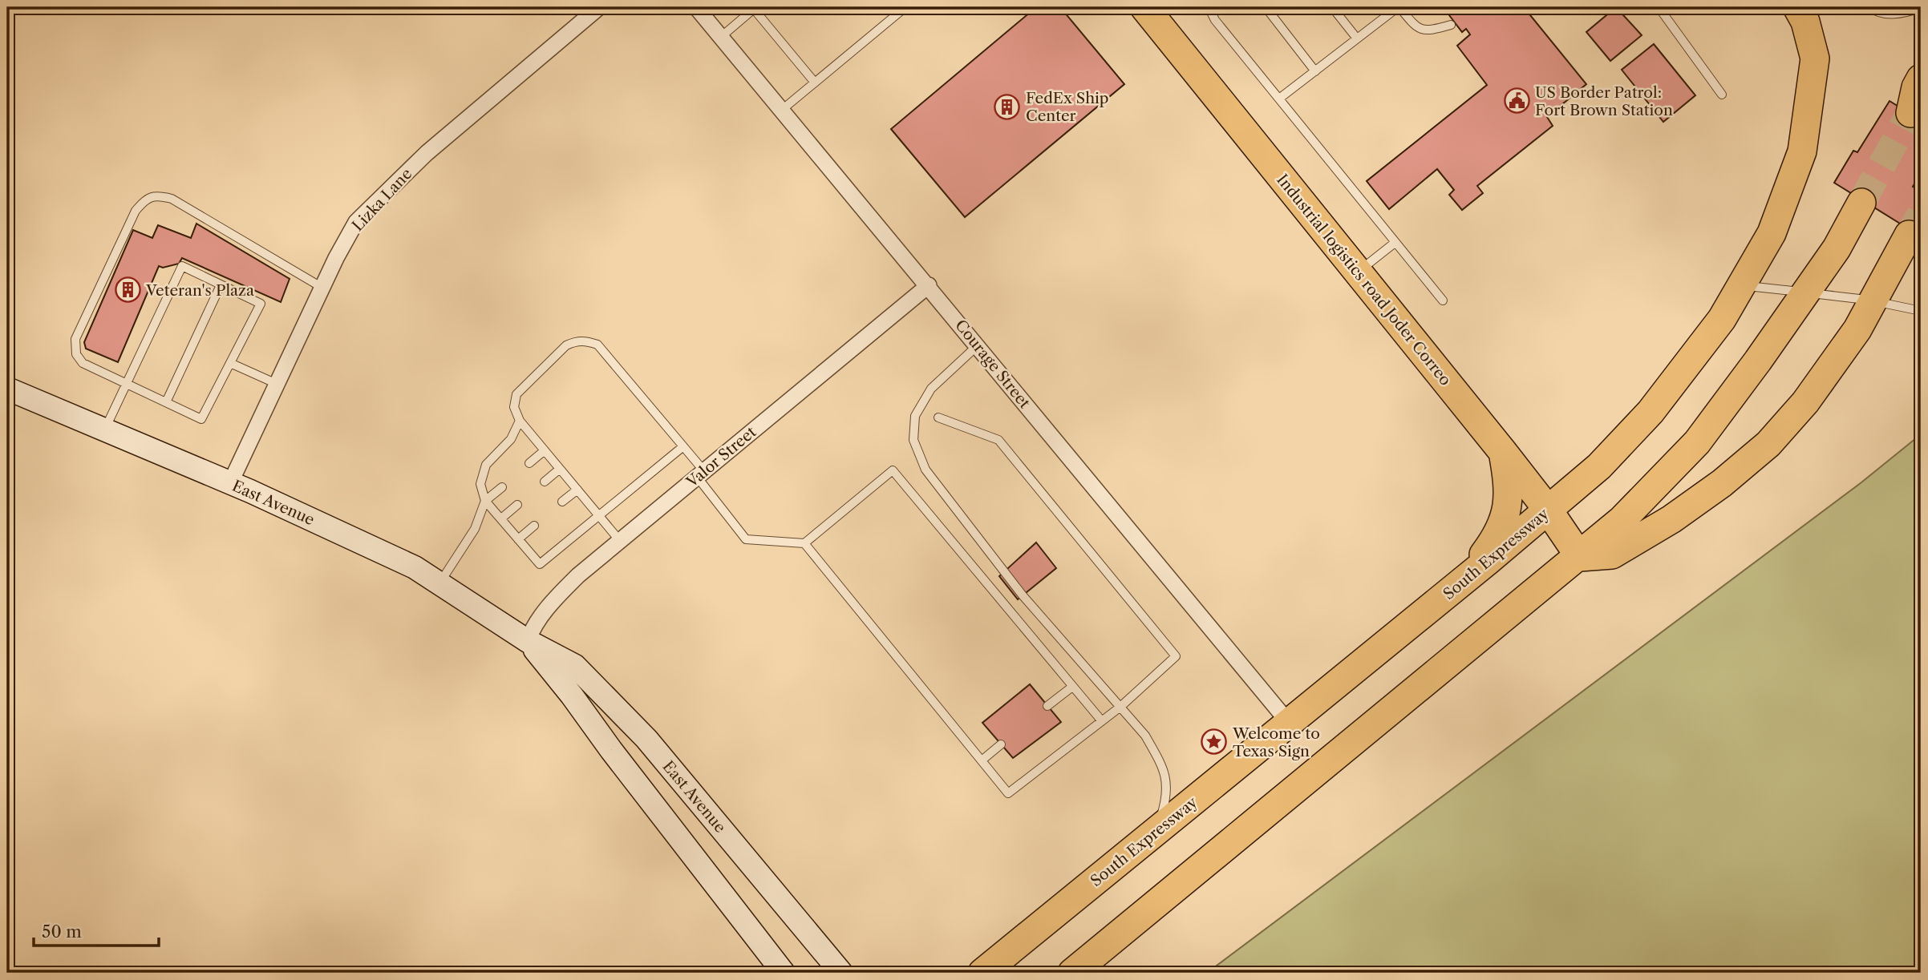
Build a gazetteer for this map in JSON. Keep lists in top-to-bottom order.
{
  "streets": {
    "highway": ["Industrial logistics road Joder Correo", "South Expressway"],
    "street": [
      "Lizka Lane",
      "Courage Street",
      "Valor Street",
      "East Avenue"
    ]
  },
  "crossings": [
    ["Lizka Lane", "East Avenue"],
    ["Industrial logistics road Joder Correo", "South Expressway"],
    ["Courage Street", "Valor Street"],
    ["Courage Street", "South Expressway"],
    ["Valor Street", "East Avenue"]
  ],
  "places": {
    "public building": ["US Border Patrol: Fort Brown Station"],
    "building": ["FedEx Ship Center", "Veteran's Plaza"],
    "place": ["Welcome to Texas Sign"]
  },
  "scale_bar": "50 m"
}
